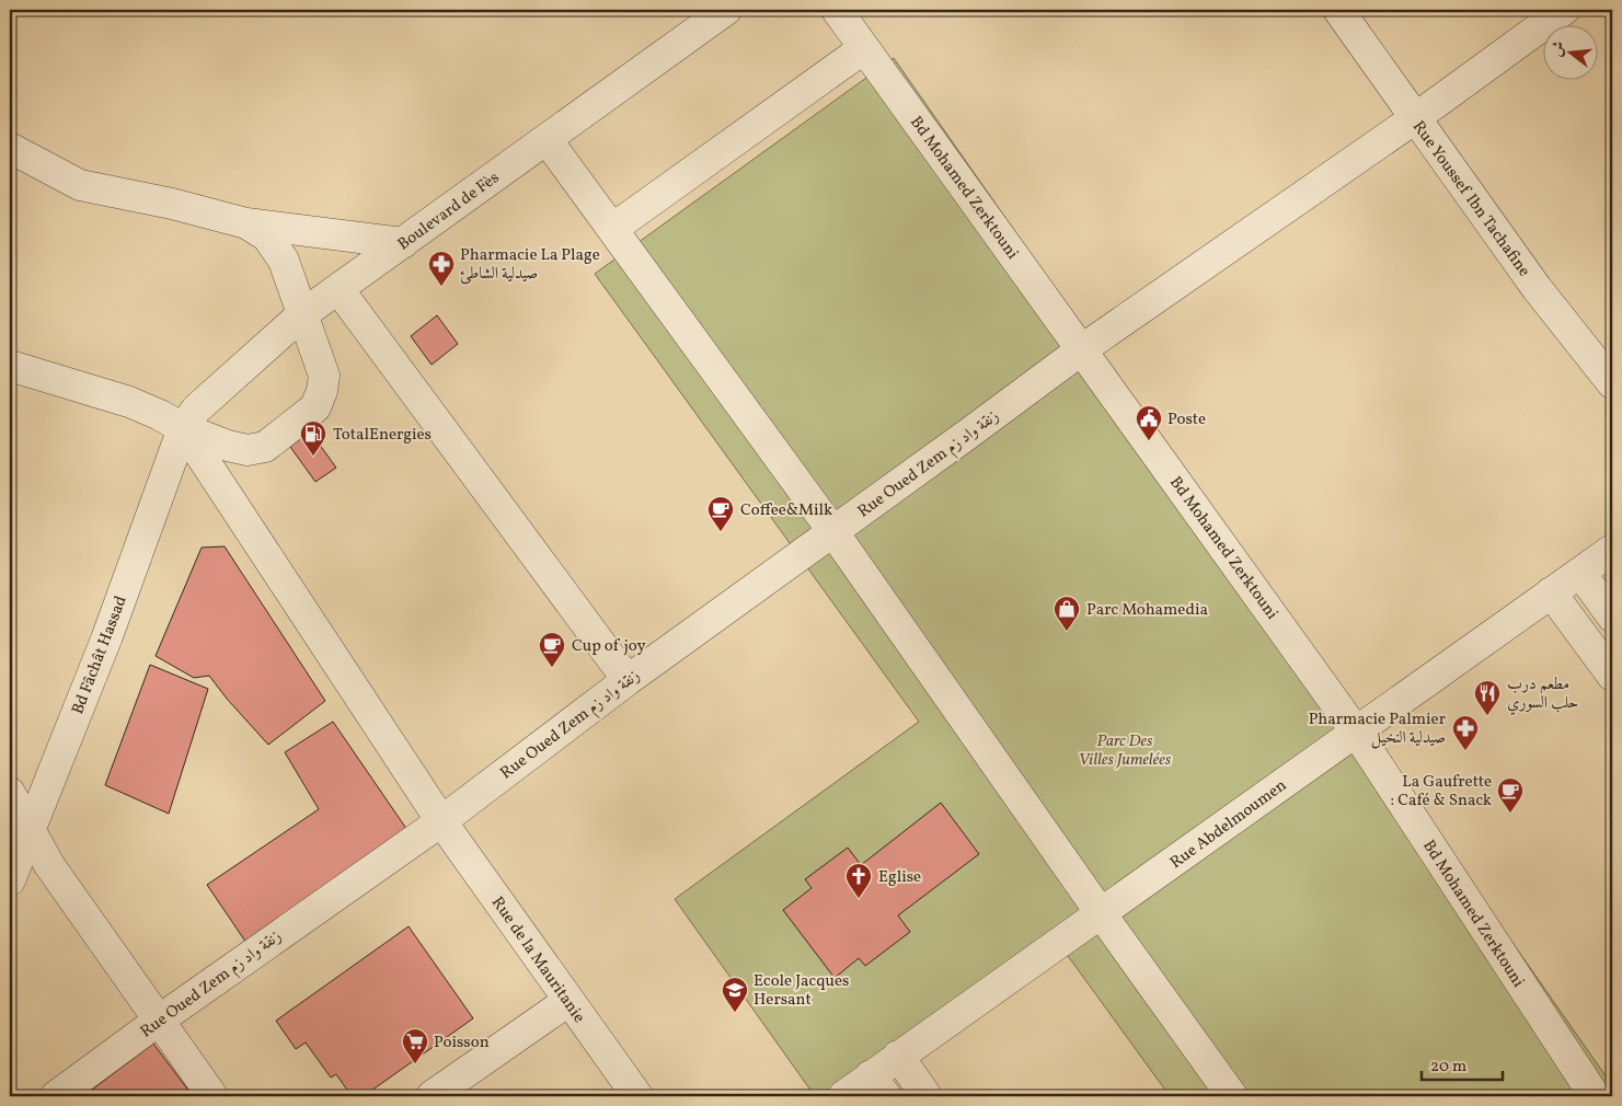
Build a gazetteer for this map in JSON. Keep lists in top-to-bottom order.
{
  "streets": {
    "street": [
      "Bd Mohamed Zerktouni",
      "Rue Youssef Ibn Tachafine",
      "Boulevard de Fès",
      "Rue Oued Zem زنقة واد زم",
      "Bd Fâchât Hassad",
      "Rue Abdelmoumen",
      "Rue de la Mauritanie"
    ]
  },
  "crossings": [
    ["Bd Mohamed Zerktouni", "Rue Oued Zem زنقة واد زم"],
    ["Bd Mohamed Zerktouni", "Rue Abdelmoumen"],
    ["Rue Youssef Ibn Tachafine", "Rue Oued Zem زنقة واد زم"],
    ["Boulevard de Fès", "Bd Fâchât Hassad"],
    ["Boulevard de Fès", "Rue de la Mauritanie"],
    ["Rue Oued Zem زنقة واد زم", "Rue de la Mauritanie"],
    ["Bd Fâchât Hassad", "Rue de la Mauritanie"]
  ],
  "parks": ["Parc Des Villes Jumelées"],
  "places": {
    "pharmacy": ["Pharmacie La Plage صيدلية الشاطئ", "Pharmacie Palmier صيدلية النخيل"],
    "public building": ["Poste"],
    "fuel station": ["TotalEnergies"],
    "cafe": ["Coffee&Milk", "Cup of joy", "La Gaufrette : Café & Snack"],
    "shop": ["Parc Mohamedia"],
    "restaurant": ["مطعم درب حلب السوري"],
    "church": ["Eglise"],
    "school or university": ["Ecole Jacques Hersant"],
    "supermarket": ["Poisson"]
  },
  "scale_bar": "20 m",
  "north": "left"
}
